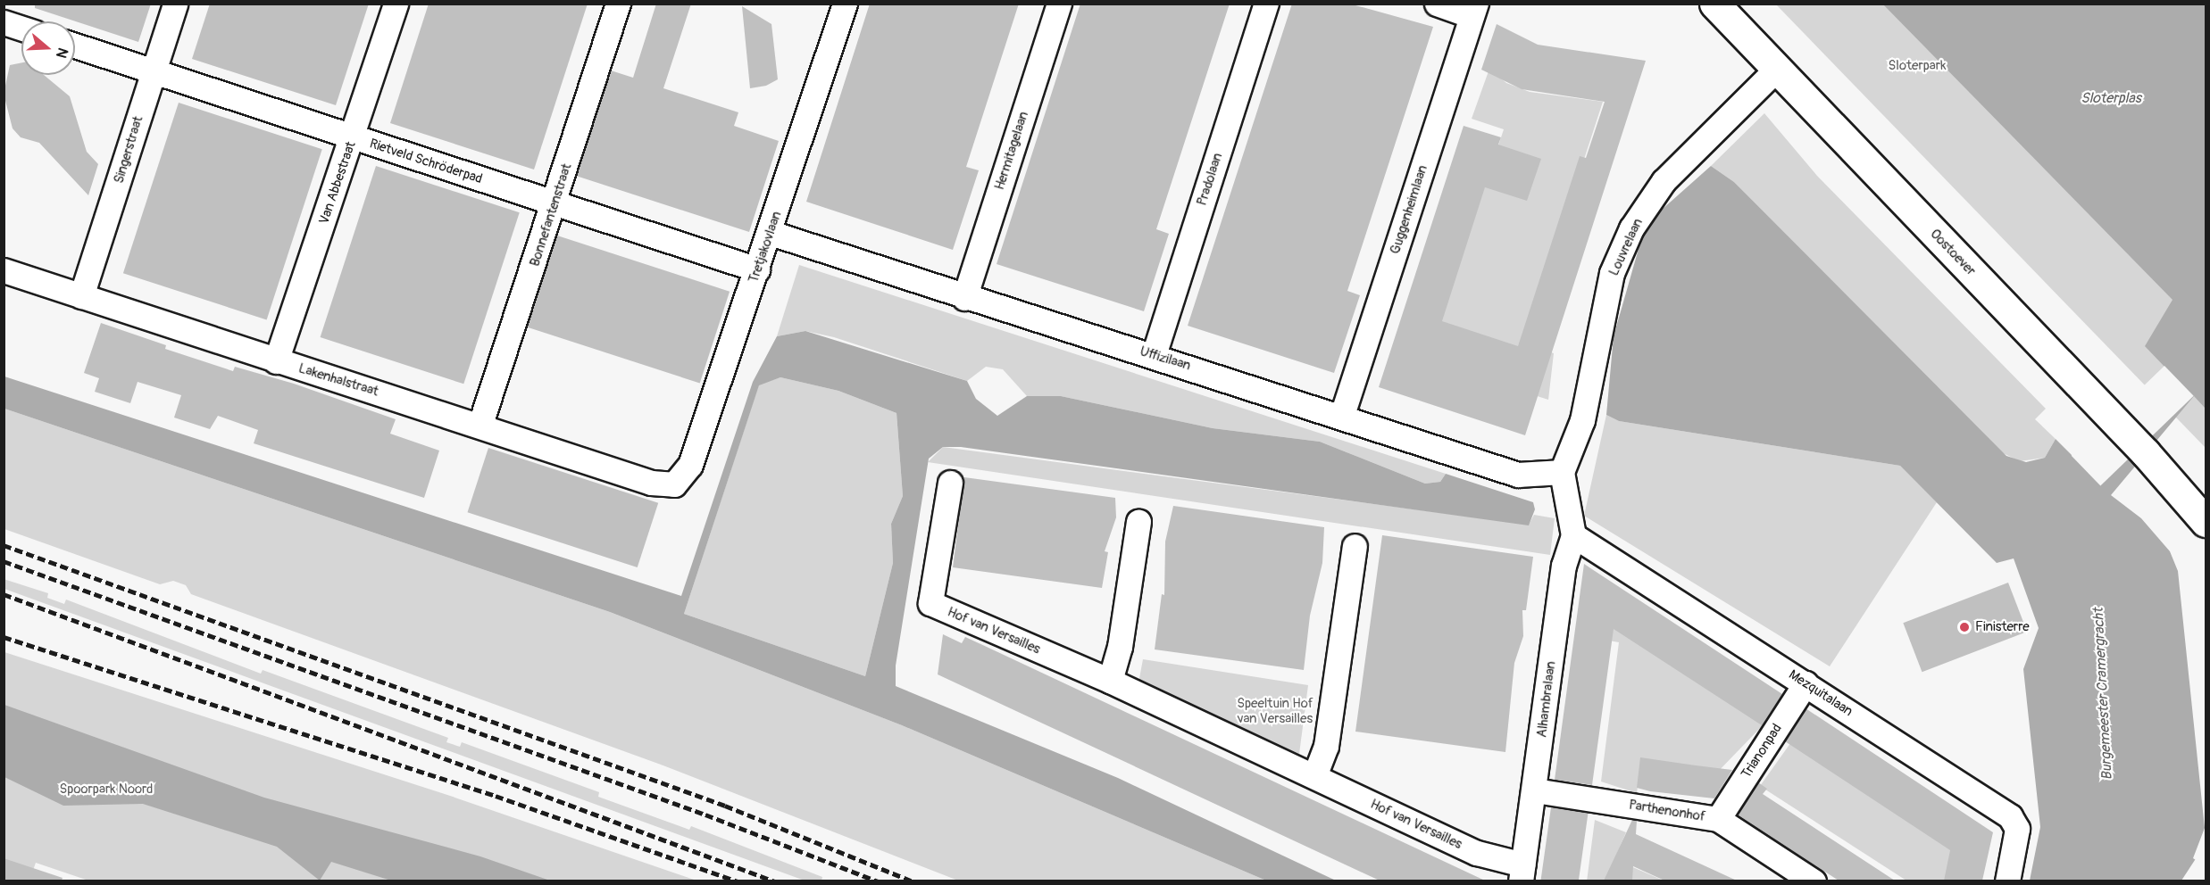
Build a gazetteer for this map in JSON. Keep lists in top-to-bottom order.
{
  "streets": {
    "main road": ["Oostoever"],
    "street": [
      "Singerstraat",
      "Hermitagelaan",
      "Rietveld Schröderpad",
      "Pradolaan",
      "Van Abbestraat",
      "Guggenheimlaan",
      "Bonnefantenstraat",
      "Tretjakovlaan",
      "Louvrelaan",
      "Uffizilaan",
      "Lakenhalstraat",
      "Hof van Versailles",
      "Mezquitalaan",
      "Alhambralaan",
      "Trianonpad",
      "Parthenonhof"
    ]
  },
  "crossings": [
    ["Singerstraat", "Rietveld Schröderpad"],
    ["Singerstraat", "Lakenhalstraat"],
    ["Hermitagelaan", "Uffizilaan"],
    ["Rietveld Schröderpad", "Van Abbestraat"],
    ["Rietveld Schröderpad", "Bonnefantenstraat"],
    ["Rietveld Schröderpad", "Tretjakovlaan"],
    ["Pradolaan", "Uffizilaan"],
    ["Van Abbestraat", "Lakenhalstraat"],
    ["Guggenheimlaan", "Uffizilaan"],
    ["Bonnefantenstraat", "Lakenhalstraat"],
    ["Tretjakovlaan", "Uffizilaan"],
    ["Tretjakovlaan", "Lakenhalstraat"],
    ["Louvrelaan", "Oostoever"],
    ["Louvrelaan", "Uffizilaan"],
    ["Hof van Versailles", "Alhambralaan"],
    ["Mezquitalaan", "Alhambralaan"],
    ["Mezquitalaan", "Trianonpad"],
    ["Alhambralaan", "Parthenonhof"],
    ["Trianonpad", "Parthenonhof"]
  ],
  "water": ["Sloterplas", "Burgemeester Cramergracht"],
  "parks": ["Sloterpark", "Speeltuin Hof van Versailles", "Spoorpark Noord"],
  "places": ["Finisterre"],
  "north": "right"
}
